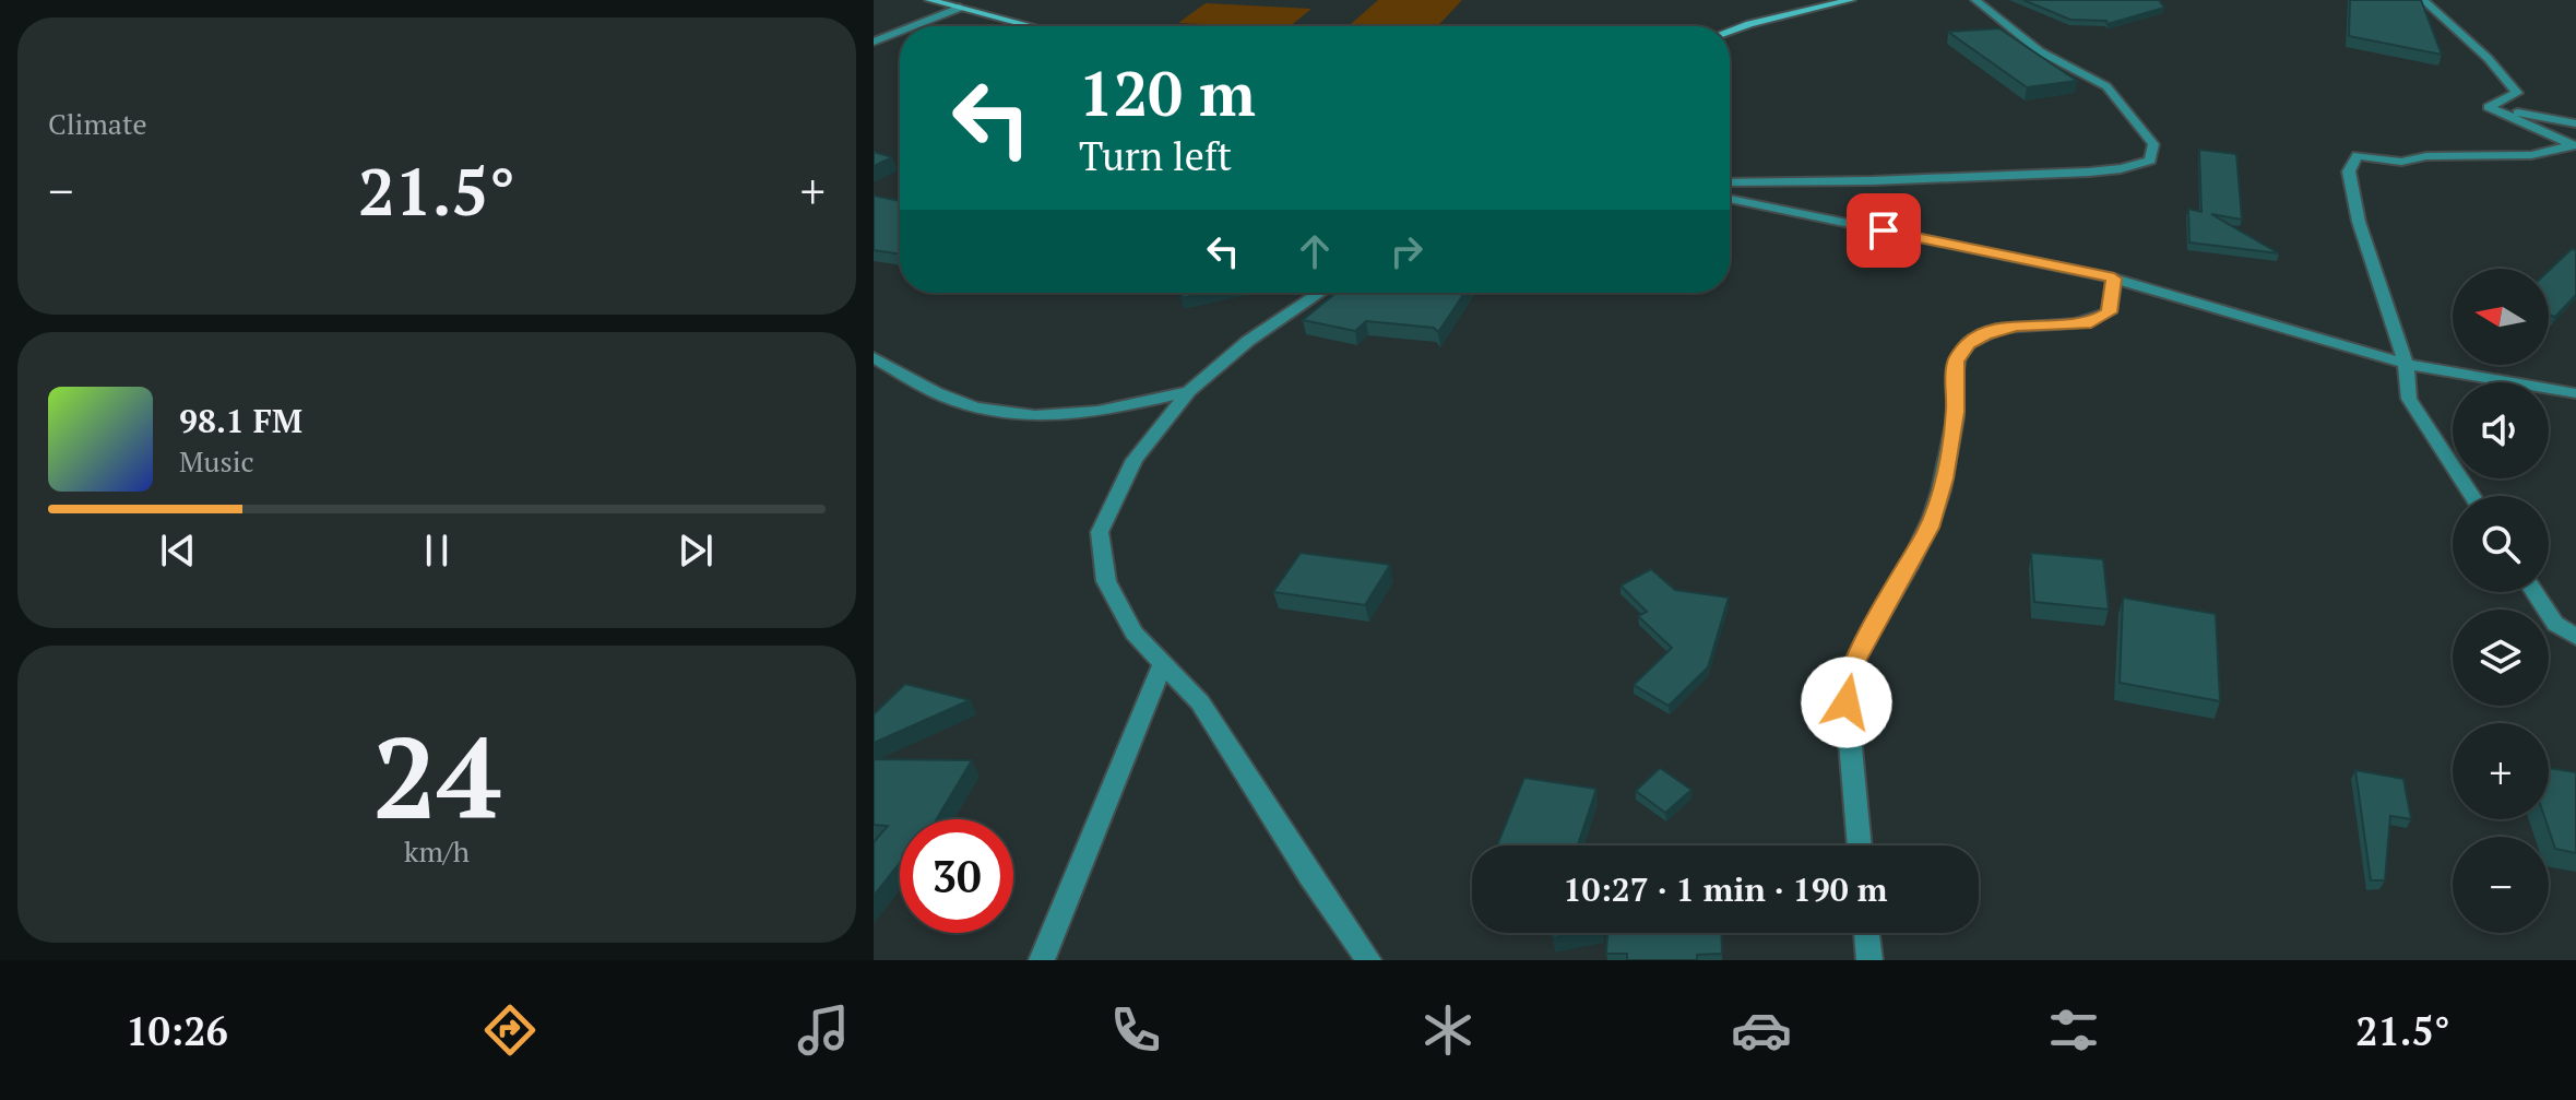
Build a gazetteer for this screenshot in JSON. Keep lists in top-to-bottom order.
{
  "north": "left",
  "page": {
    "tile": [
      "Climate",
      ["24", "km/h"]
    ],
    "turn": ["120 m", "Turn left"],
    "heat": ["−", "21.5°", "+"],
    "map_buttons": ["+", "−"],
    "song": ["98.1 FM", "Music"],
    "limit": "30",
    "trip": "10:27 · 1 min · 190 m",
    "tabs": ["10:26", "21.5°"]
  }
}
